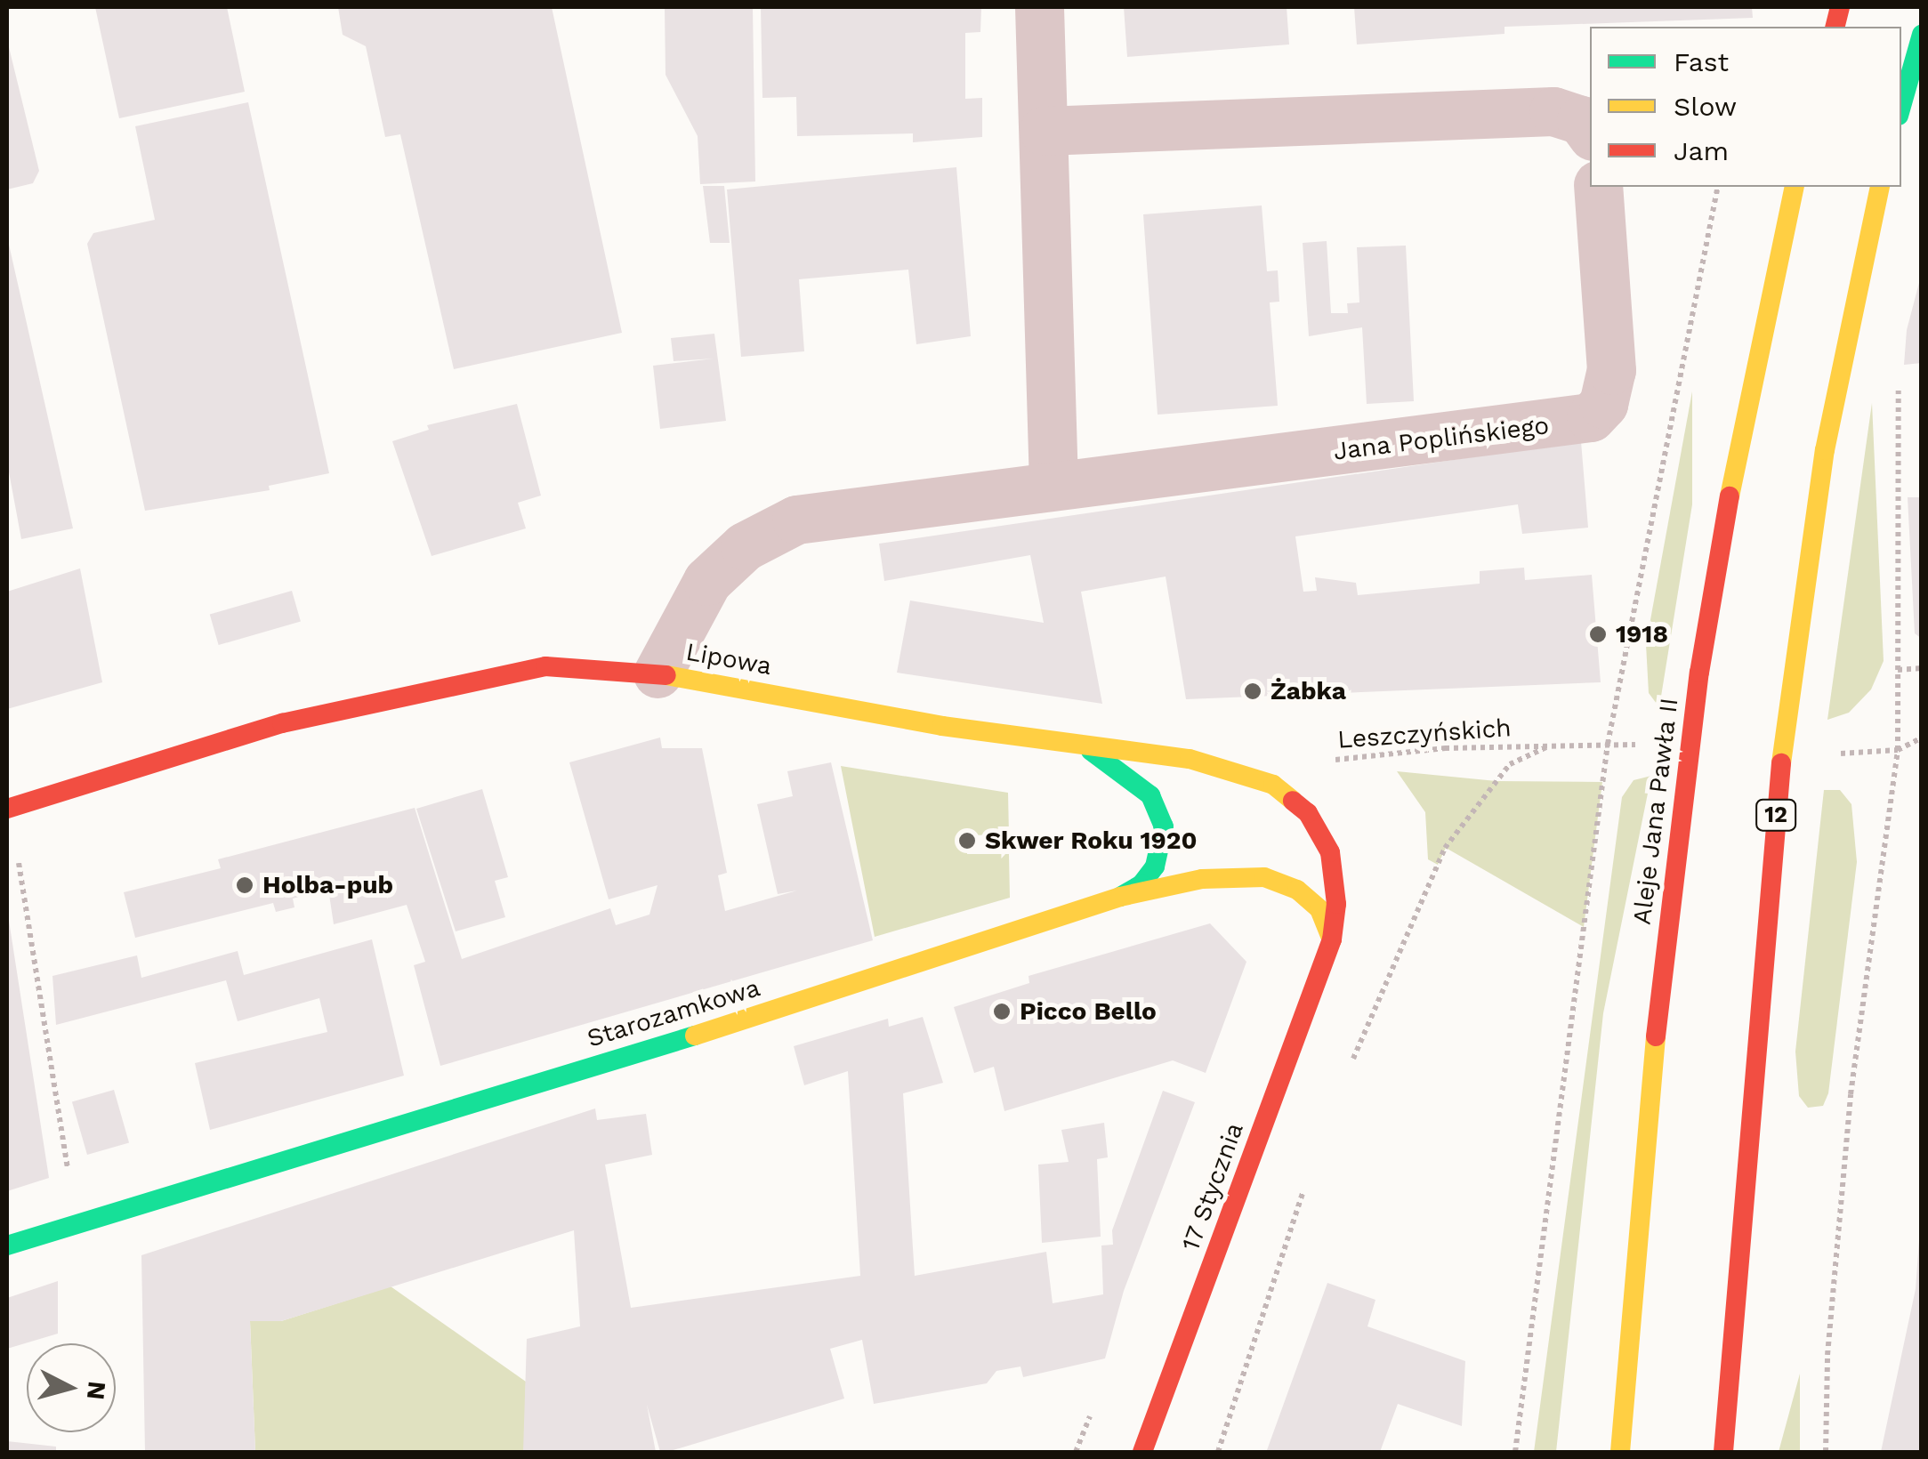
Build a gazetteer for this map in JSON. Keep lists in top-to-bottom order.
{
  "streets": {
    "street": [
      "Jana Poplińskiego",
      "Lipowa",
      "Aleje Jana Pawła II",
      "12",
      "Starozamkowa",
      "17 Stycznia"
    ],
    "path": ["Leszczyńskich"]
  },
  "crossings": [
    ["Jana Poplińskiego", "Lipowa"],
    ["Lipowa", "Leszczyńskich"],
    ["Lipowa", "Starozamkowa"],
    ["Lipowa", "17 Stycznia"],
    ["Starozamkowa", "17 Stycznia"]
  ],
  "places": [
    "1918",
    "Żabka",
    "Skwer Roku 1920",
    "Holba-pub",
    "Picco Bello"
  ],
  "legend": ["Fast", "Slow", "Jam"],
  "north": "right"
}
